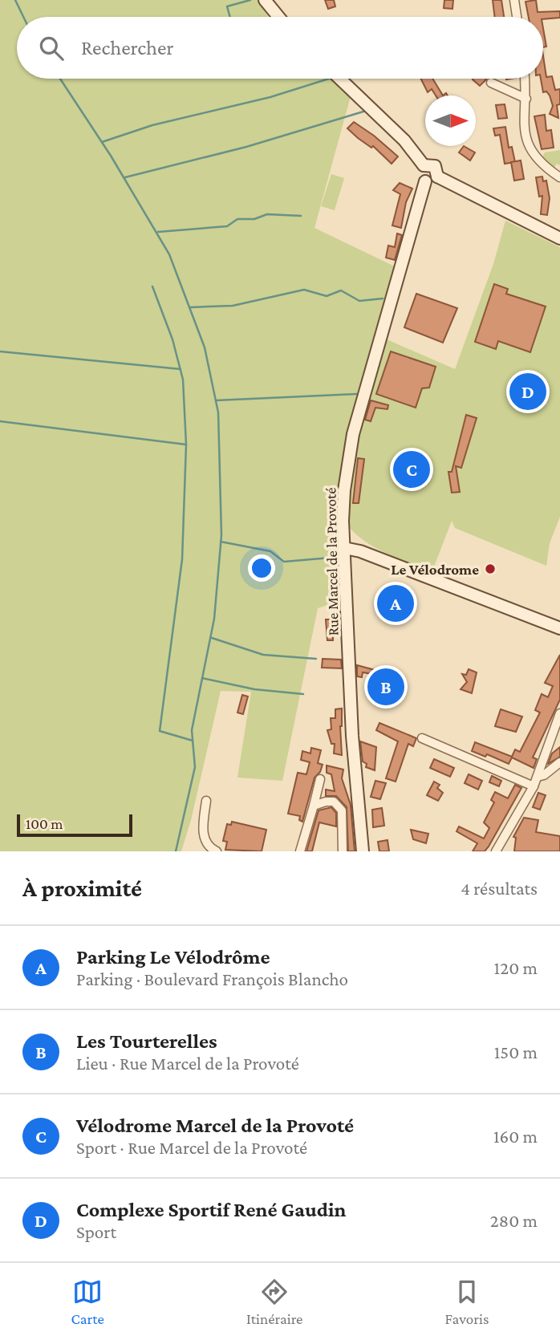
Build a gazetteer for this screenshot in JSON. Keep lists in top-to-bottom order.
{
  "streets": {
    "main road": ["Rue Marcel de la Provoté"]
  },
  "places": ["Le Vélodrome"],
  "scale_bar": "100 m",
  "north": "right",
  "page": {
    "search": "Rechercher",
    "pins": [
      "D",
      "C",
      "A",
      "B"
    ],
    "scale": "100 m",
    "heading": ["À proximité", "4 résultats"],
    "list": [
      {
        "mark": "A",
        "name": "Parking Le Vélodrôme",
        "note": "Parking · Boulevard François Blancho",
        "value": "120 m"
      },
      {
        "mark": "B",
        "name": "Les Tourterelles",
        "note": "Lieu · Rue Marcel de la Provoté",
        "value": "150 m"
      },
      {
        "mark": "C",
        "name": "Vélodrome Marcel de la Provoté",
        "note": "Sport · Rue Marcel de la Provoté",
        "value": "160 m"
      },
      {
        "mark": "D",
        "name": "Complexe Sportif René Gaudin",
        "note": "Sport",
        "value": "280 m"
      }
    ],
    "nav": ["Carte", "Itinéraire", "Favoris"]
  }
}
